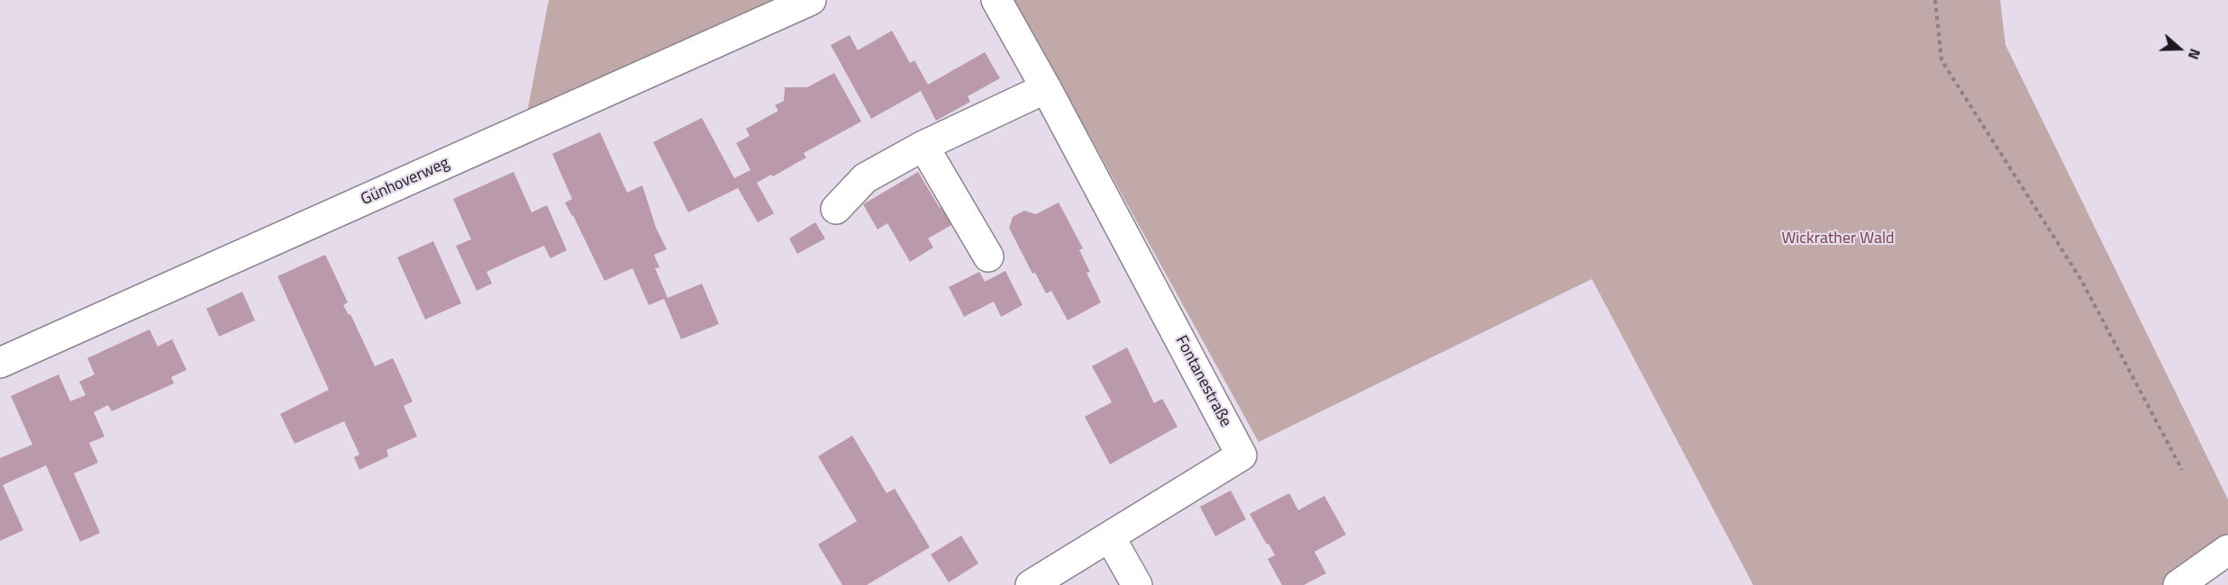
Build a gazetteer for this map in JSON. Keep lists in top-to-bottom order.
{
  "streets": {
    "street": ["Günhoverweg", "Fontanestraße"]
  },
  "parks": ["Wickrather Wald"],
  "north": "right"
}
